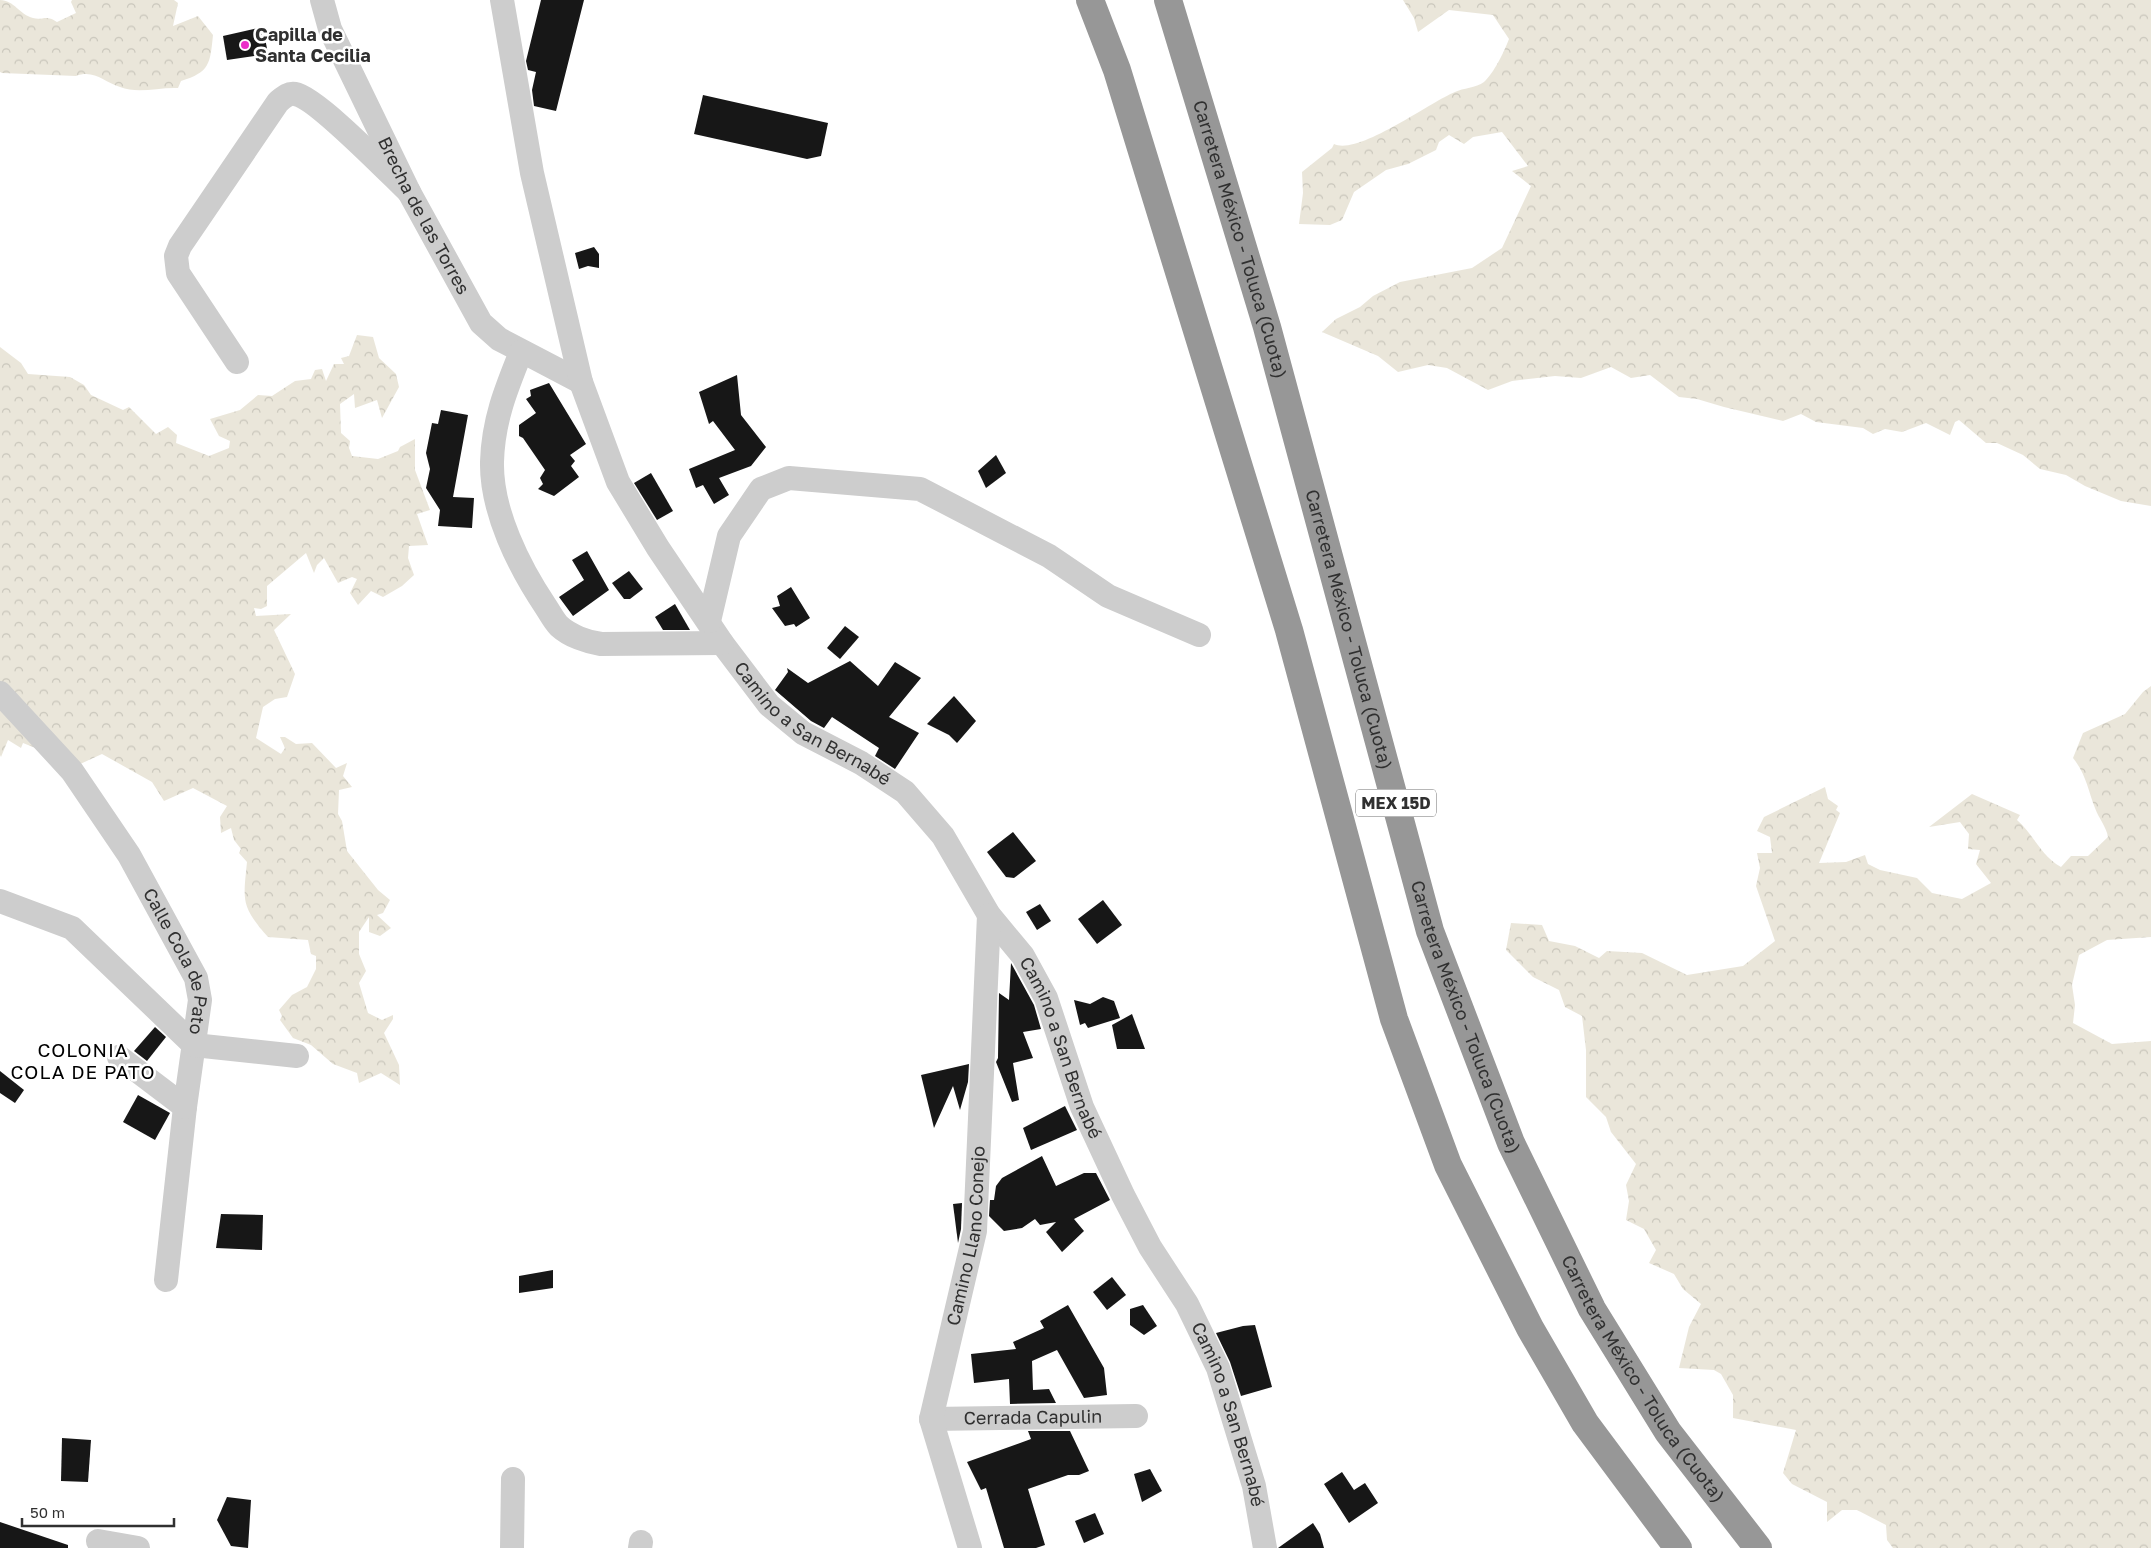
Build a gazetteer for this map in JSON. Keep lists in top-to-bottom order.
{
  "streets": {
    "highway": ["Carretera México - Toluca (Cuota)", "MEX 15D"],
    "street": [
      "Brecha de las Torres",
      "Camino a San Bernabé",
      "Calle Cola de Pato",
      "Camino Llano Conejo",
      "Cerrada Capulin"
    ]
  },
  "crossings": [
    ["Brecha de las Torres", "Camino a San Bernabé"],
    ["Camino a San Bernabé", "Camino Llano Conejo"],
    ["Camino Llano Conejo", "Cerrada Capulin"]
  ],
  "districts": ["COLONIA COLA DE PATO"],
  "places": ["Capilla de Santa Cecilia"],
  "scale_bar": "50 m"
}
